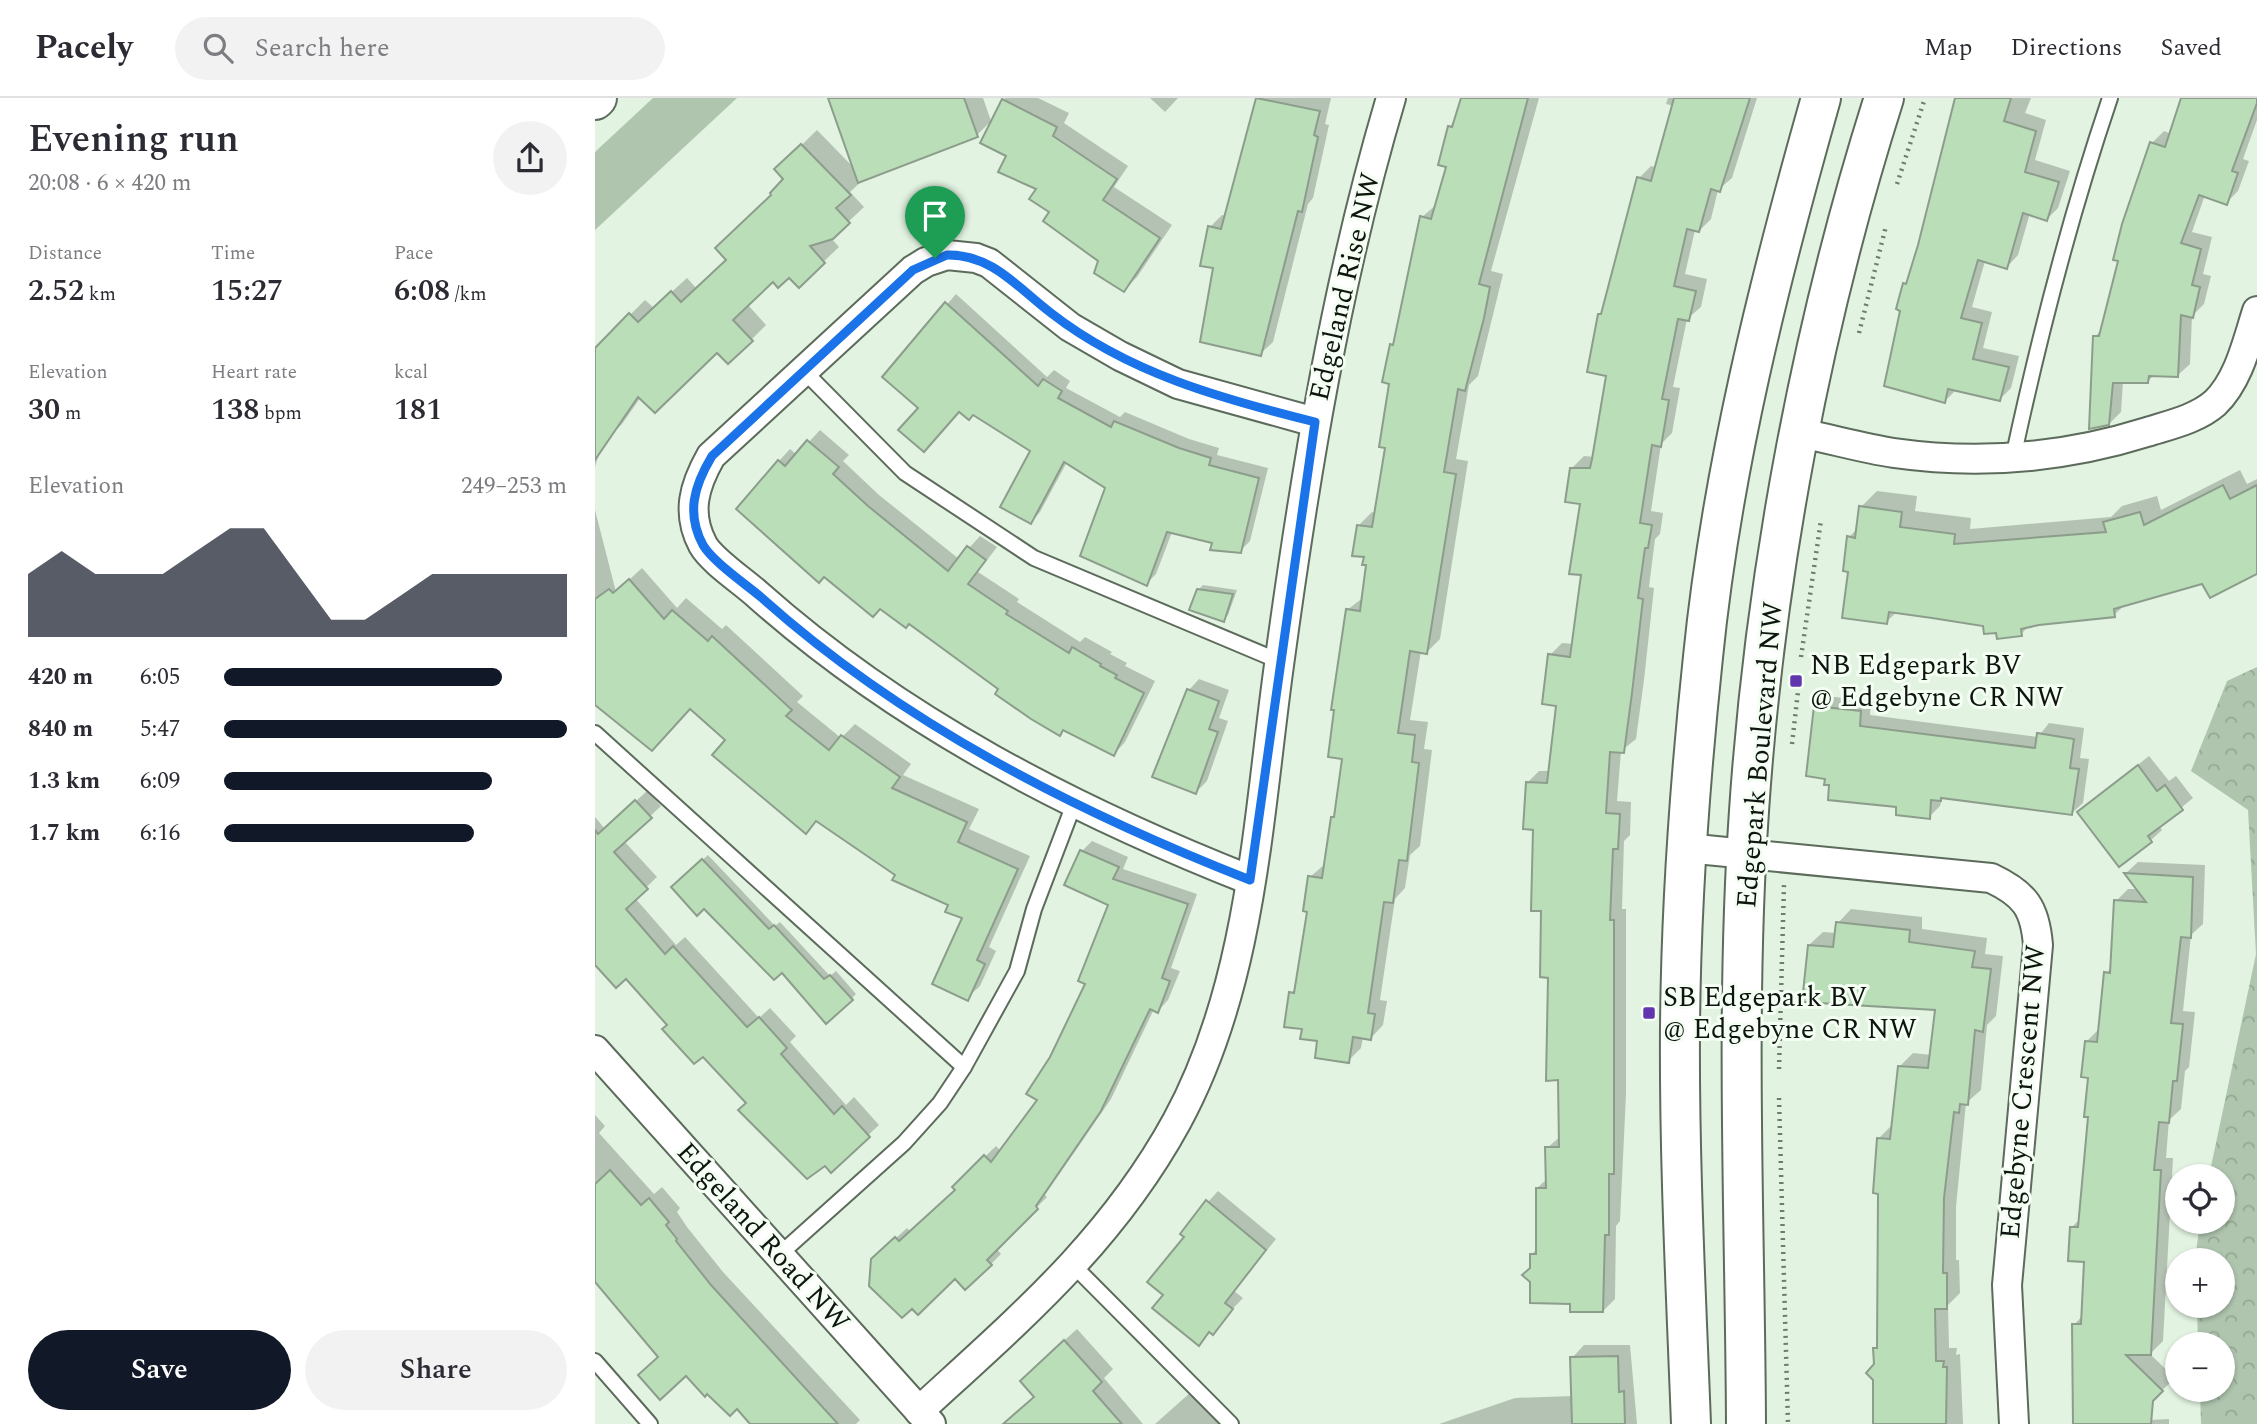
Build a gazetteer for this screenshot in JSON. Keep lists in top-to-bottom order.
{
  "streets": {
    "street": [
      "Edgeland Rise NW",
      "Edgepark Boulevard NW",
      "Edgebyne Crescent NW",
      "Edgeland Road NW"
    ]
  },
  "crossings": [
    ["Edgeland Rise NW", "Edgeland Road NW"],
    ["Edgepark Boulevard NW", "Edgebyne Crescent NW"]
  ],
  "places": {
    "transit": ["NB Edgepark BV @ Edgebyne CR NW", "SB Edgepark BV @ Edgebyne CR NW"]
  },
  "page": {
    "header": "Pacely",
    "search": "Search here",
    "nav": ["Map", "Directions", "Saved"],
    "heading": ["Evening run", "20:08 · 6 × 420 m"],
    "stats": [
      ["Distance", "2.52 km"],
      ["Time", "15:27"],
      ["Pace", "6:08 /km"],
      ["Elevation", "30 m"],
      ["Heart rate", "138 bpm"],
      ["kcal", "181"]
    ],
    "chart": ["Elevation", "249–253 m"],
    "list": [
      {
        "name": "420 m",
        "note": "6:05"
      },
      {
        "name": "840 m",
        "note": "5:47"
      },
      {
        "name": "1.3 km",
        "note": "6:09"
      },
      {
        "name": "1.7 km",
        "note": "6:16"
      }
    ],
    "map_buttons": ["+", "−"],
    "buttons": ["Save", "Share"]
  }
}
